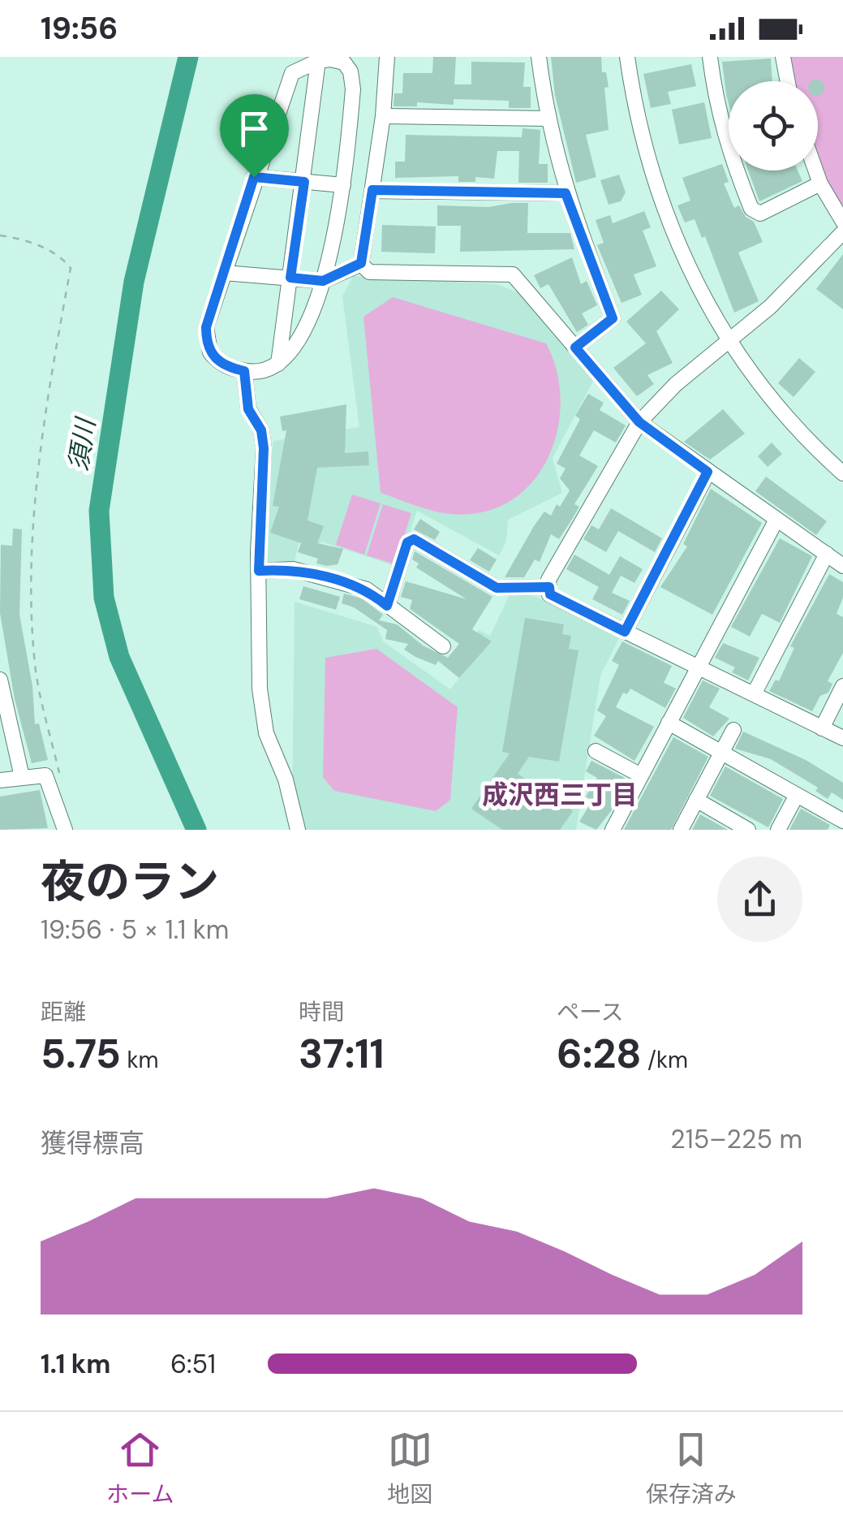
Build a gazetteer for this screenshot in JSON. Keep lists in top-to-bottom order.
{
  "districts": ["成沢西三丁目"],
  "water": ["須川"],
  "page": {
    "status": "19:56",
    "heading": ["夜のラン", "19:56 · 5 × 1.1 km"],
    "stats": [
      ["距離", "5.75 km"],
      ["時間", "37:11"],
      ["ペース", "6:28 /km"]
    ],
    "chart": ["獲得標高", "215–225 m"],
    "list": [
      {
        "name": "1.1 km",
        "note": "6:51"
      }
    ],
    "tabs": ["ホーム", "地図", "保存済み"]
  }
}
